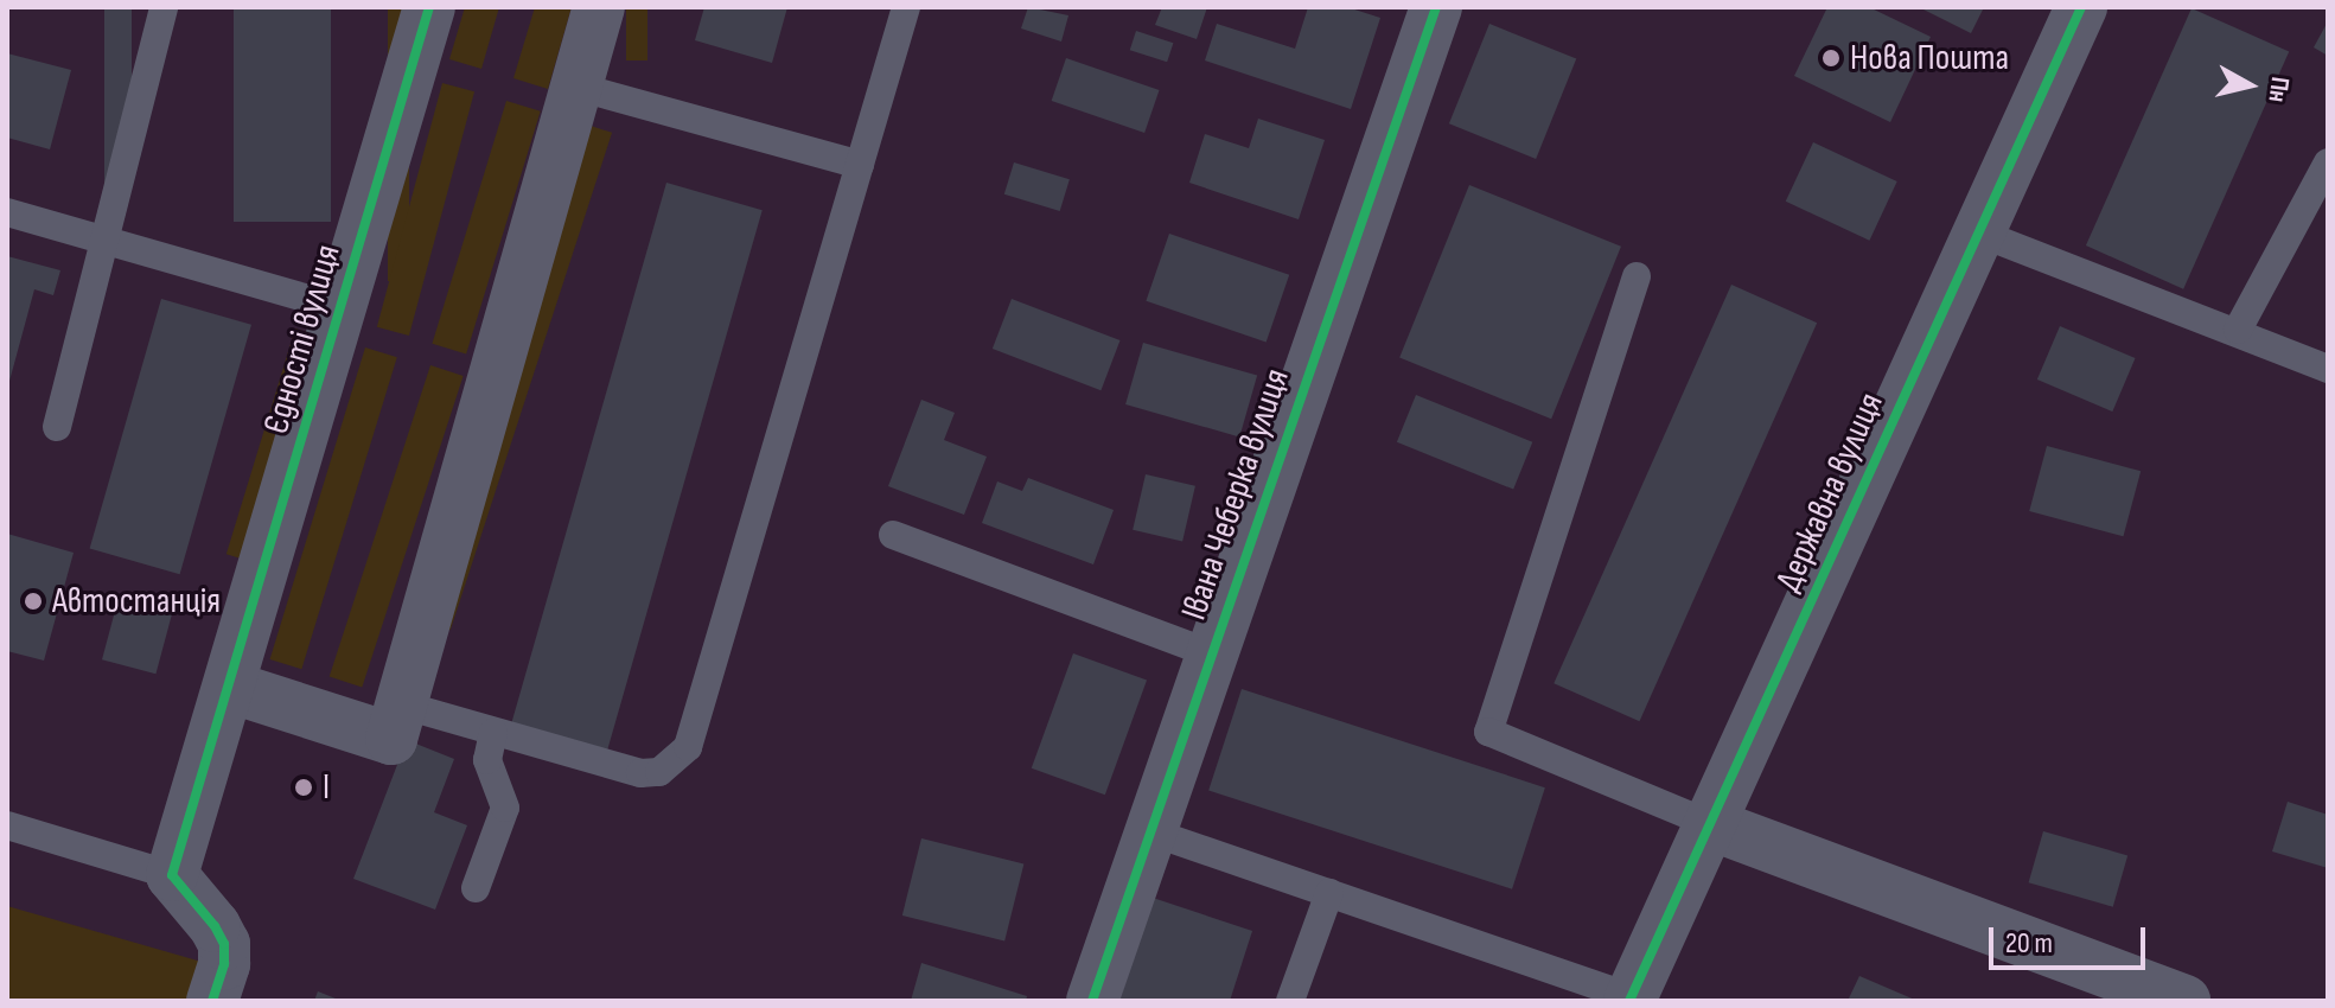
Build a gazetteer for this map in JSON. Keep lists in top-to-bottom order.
{
  "streets": {
    "street": ["Єдності вулиця", "Державна вулиця", "Івана Чеберка вулиця"]
  },
  "places": ["Нова Пошта", "Автостанція", "І"],
  "scale_bar": "20 m",
  "north": "right"
}
